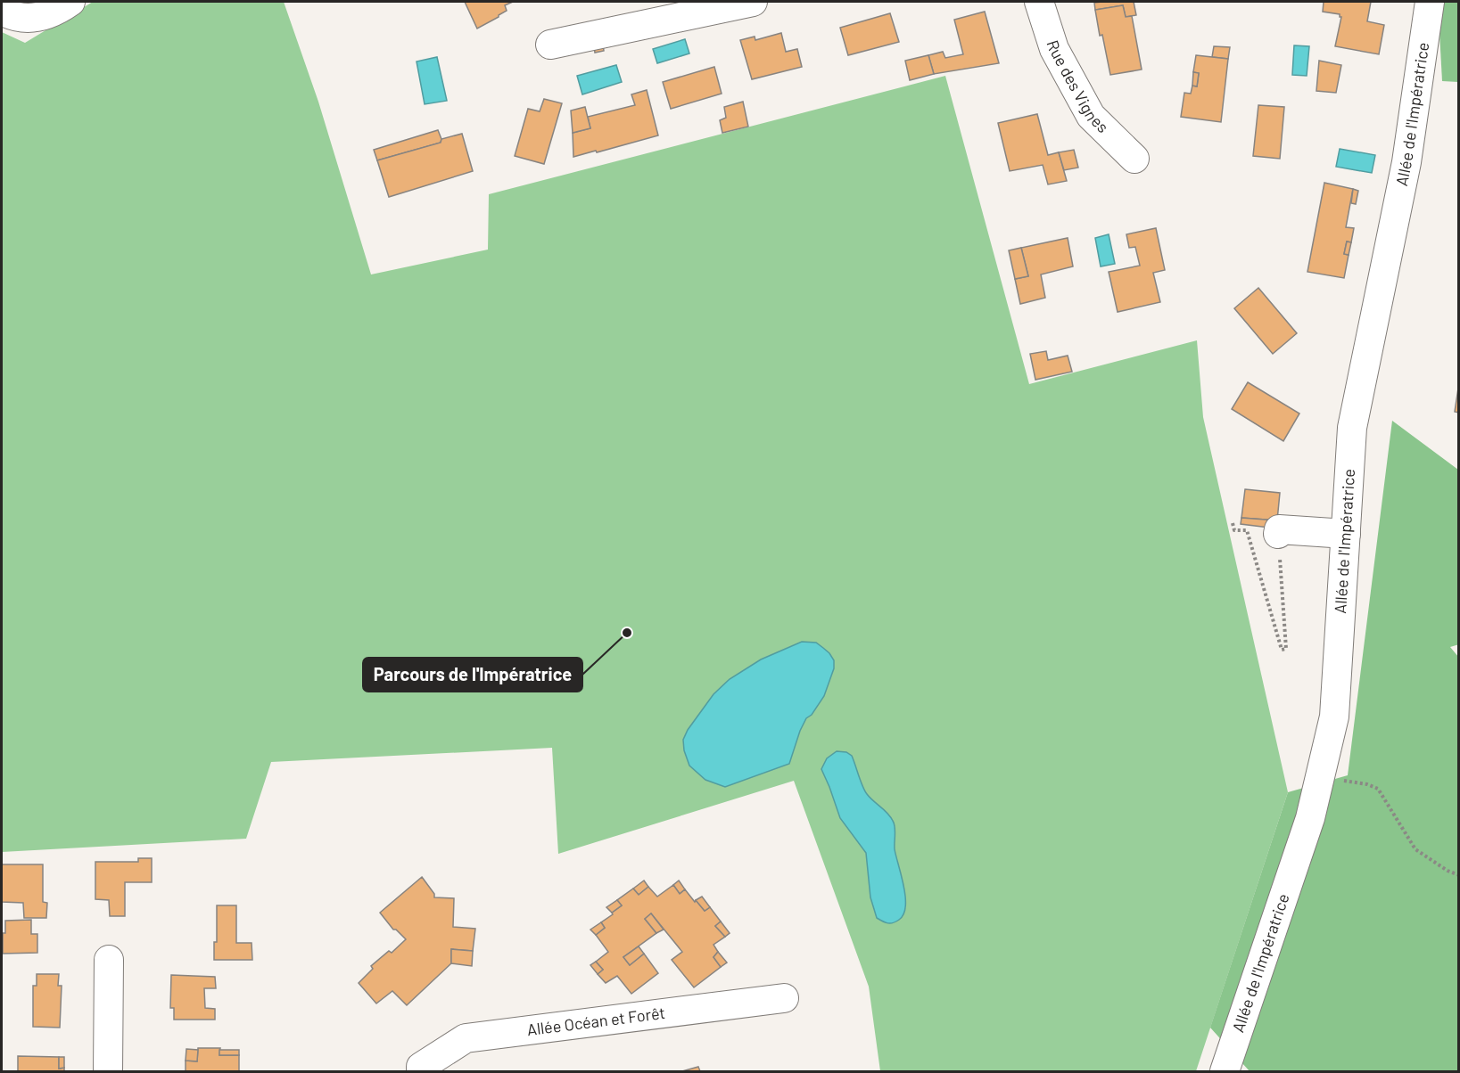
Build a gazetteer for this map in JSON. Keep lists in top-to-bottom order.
{
  "streets": {
    "street": ["Rue des Vignes", "Allée de l'Impératrice", "Allée Océan et Forêt"]
  },
  "places": ["Parcours de l'Impératrice"]
}
